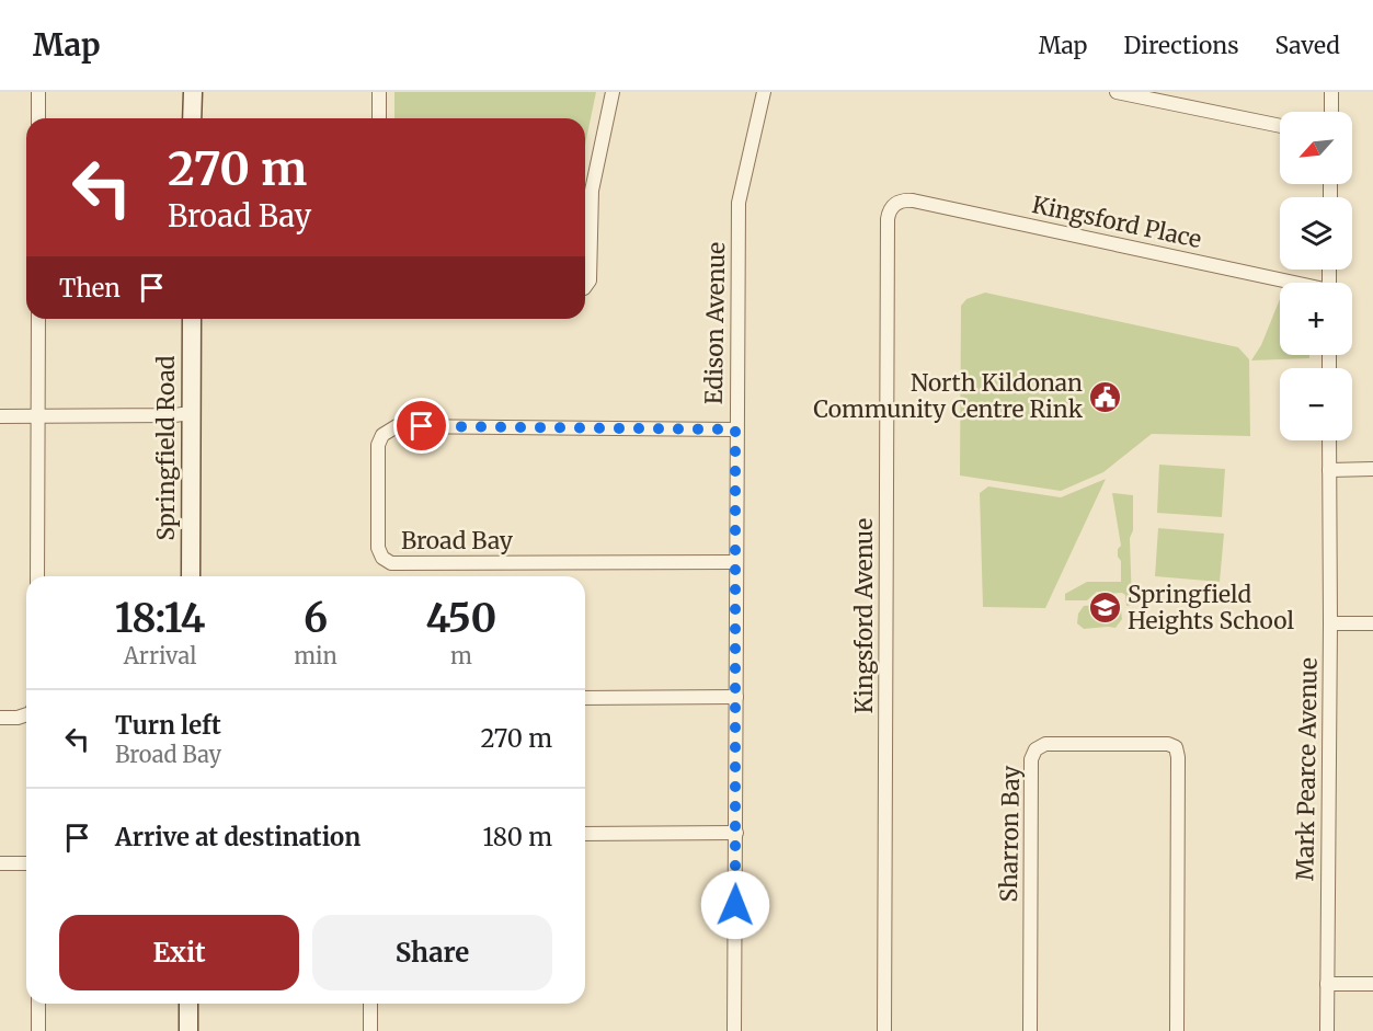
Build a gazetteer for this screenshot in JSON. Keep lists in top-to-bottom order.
{
  "streets": {
    "street": [
      "Kingsford Place",
      "Edison Avenue",
      "Springfield Road",
      "Broad Bay",
      "Kingsford Avenue",
      "Mark Pearce Avenue",
      "Sharron Bay"
    ]
  },
  "crossings": [
    ["Kingsford Place", "Kingsford Avenue"],
    ["Edison Avenue", "Broad Bay"]
  ],
  "places": {
    "public building": ["North Kildonan Community Centre Rink"],
    "school or university": ["Springfield Heights School"]
  },
  "north": "bottom left",
  "page": {
    "header": "Map",
    "nav": ["Map", "Directions", "Saved"],
    "map_buttons": ["+", "−"],
    "turn": ["270 m", "Broad Bay"],
    "then": "Then",
    "eta": [
      "18:14",
      "Arrival",
      "6",
      "min",
      "450",
      "m"
    ],
    "list": [
      {
        "name": "Turn left",
        "note": "Broad Bay",
        "value": "270 m"
      },
      {
        "name": "Arrive at destination",
        "value": "180 m"
      }
    ],
    "buttons": ["Exit", "Share"]
  }
}
